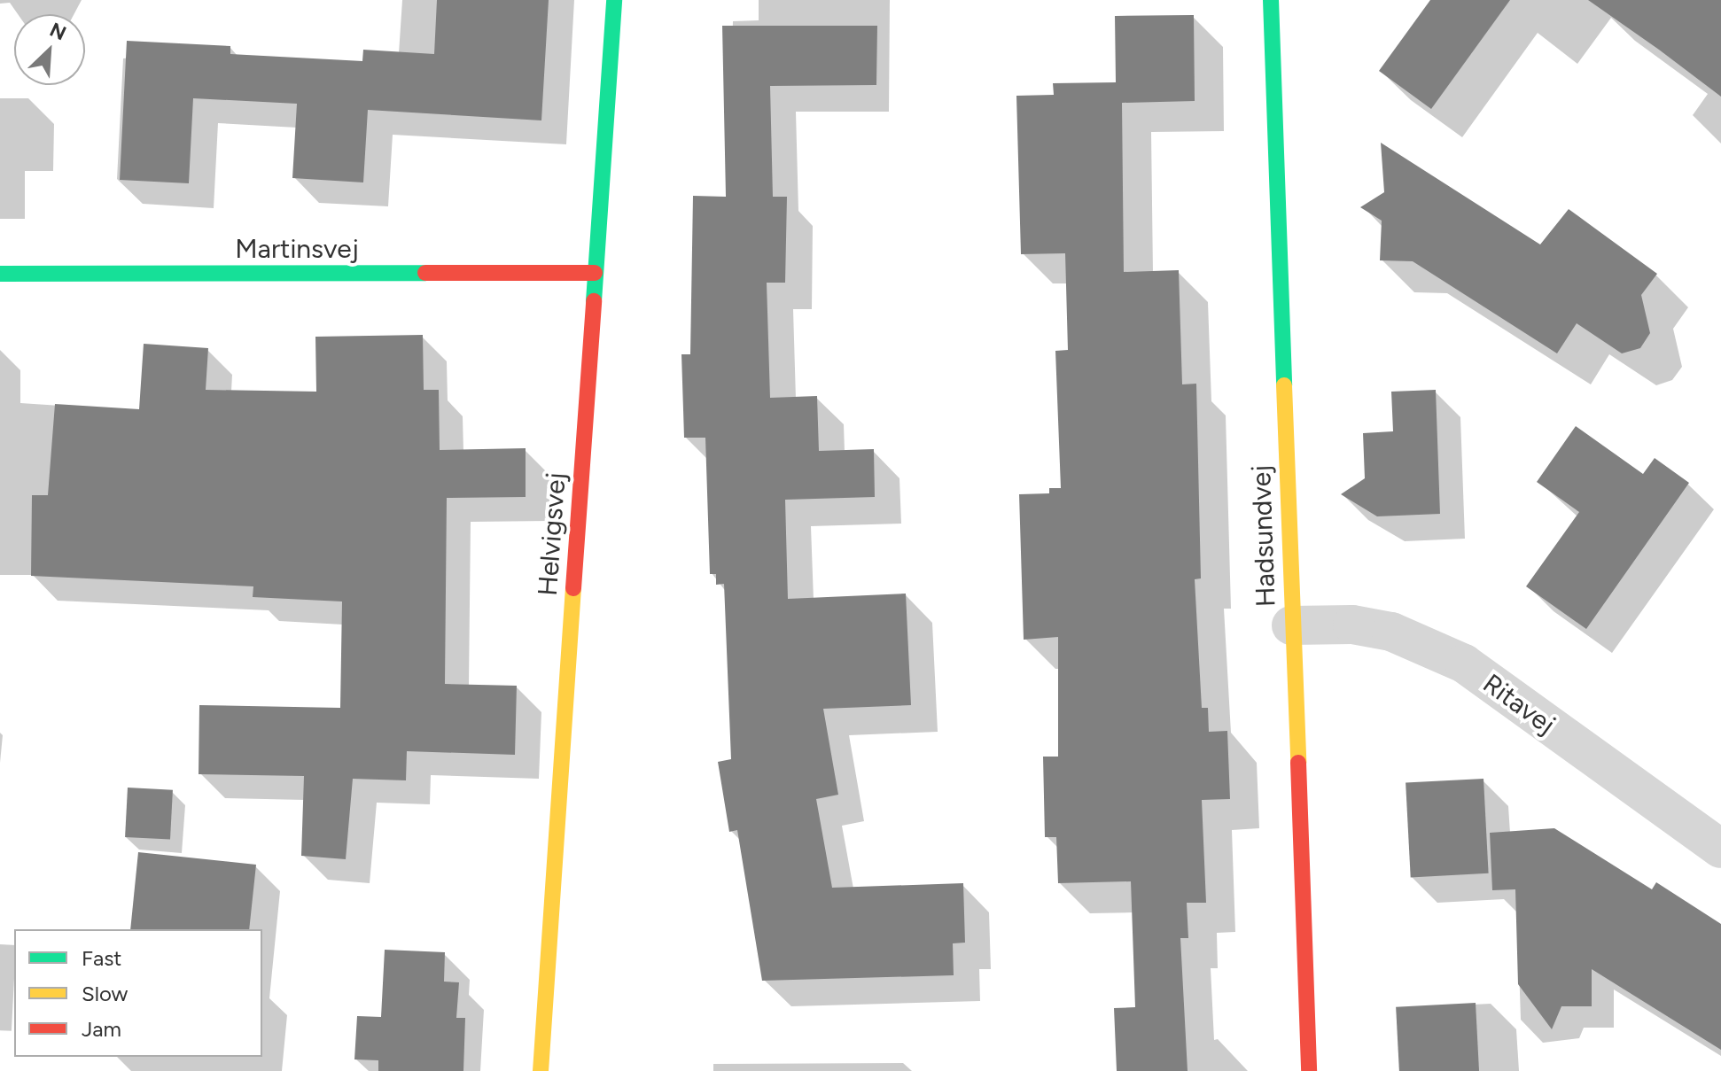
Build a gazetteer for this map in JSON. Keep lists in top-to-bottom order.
{
  "streets": {
    "street": [
      "Martinsvej",
      "Helvigsvej",
      "Hadsundvej",
      "Ritavej"
    ]
  },
  "crossings": [
    ["Martinsvej", "Helvigsvej"],
    ["Hadsundvej", "Ritavej"]
  ],
  "legend": ["Fast", "Slow", "Jam"],
  "north": "top right"
}
